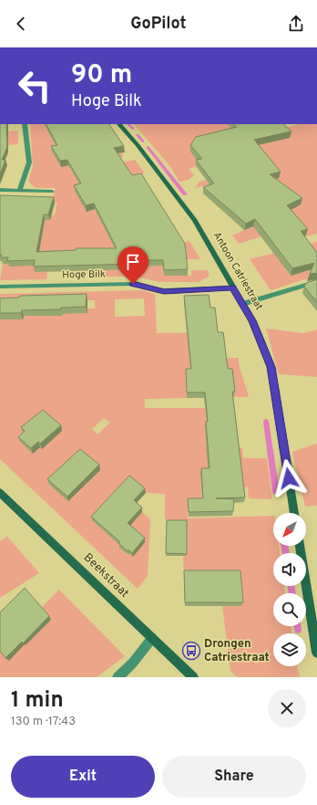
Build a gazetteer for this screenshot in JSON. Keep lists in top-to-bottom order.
{
  "streets": {
    "main road": ["Antoon Catriestraat", "Beekstraat"],
    "street": ["Hoge Bilk"]
  },
  "crossings": [
    ["Antoon Catriestraat", "Hoge Bilk"]
  ],
  "places": {
    "bus stop": ["Drongen Catriestraat"]
  },
  "north": "bottom left",
  "page": {
    "header": "GoPilot",
    "turn": ["90 m", "Hoge Bilk"],
    "heading": ["1 min", "130 m · 17:43"],
    "buttons": ["Exit", "Share"]
  }
}
